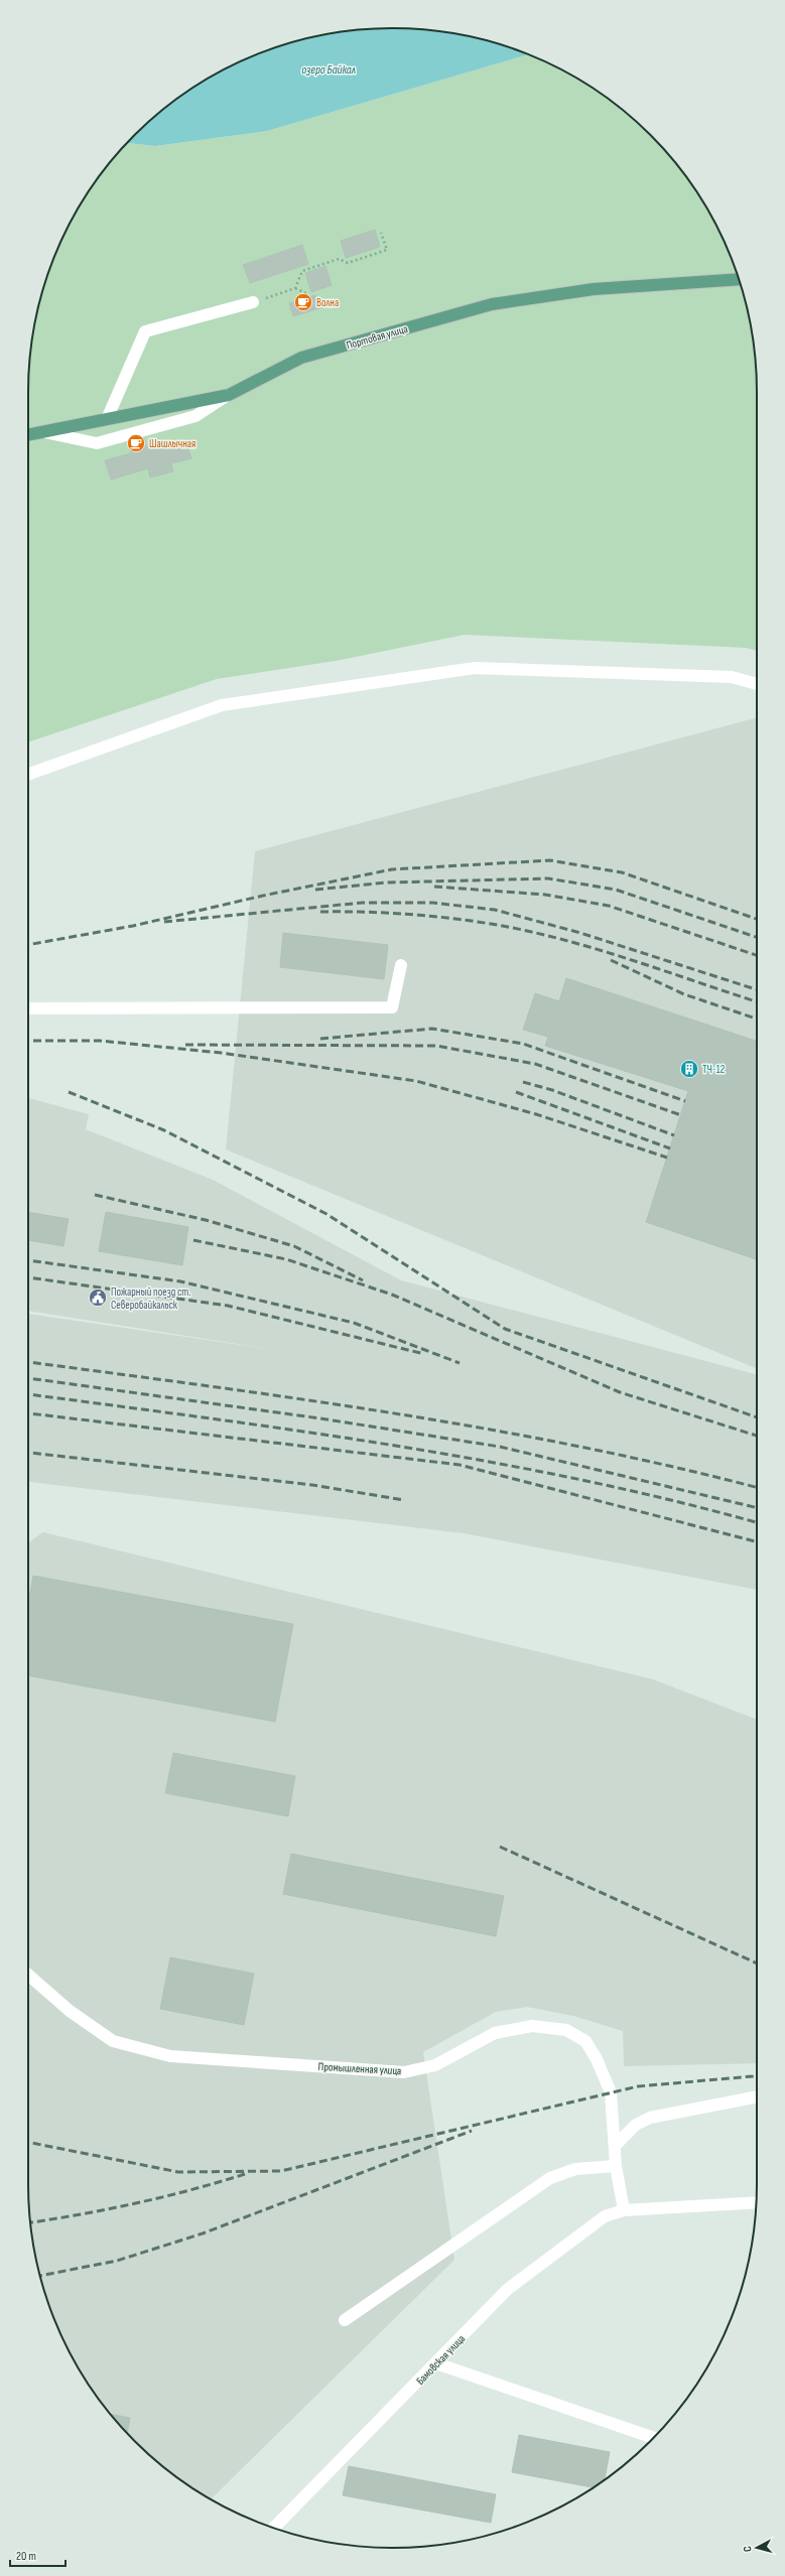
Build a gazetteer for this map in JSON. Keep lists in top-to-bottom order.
{
  "streets": {
    "main road": ["Портовая улица"],
    "street": ["Промышленная улица", "Бамовская улица"]
  },
  "crossings": [
    ["Промышленная улица", "Бамовская улица"]
  ],
  "water": ["озеро Байкал"],
  "places": {
    "cafe": ["Волна", "Шашлычная"],
    "building": ["ТЧ-12"],
    "public building": ["Пожарный поезд ст. Северобайкальск"]
  },
  "scale_bar": "20 m",
  "north": "left"
}
